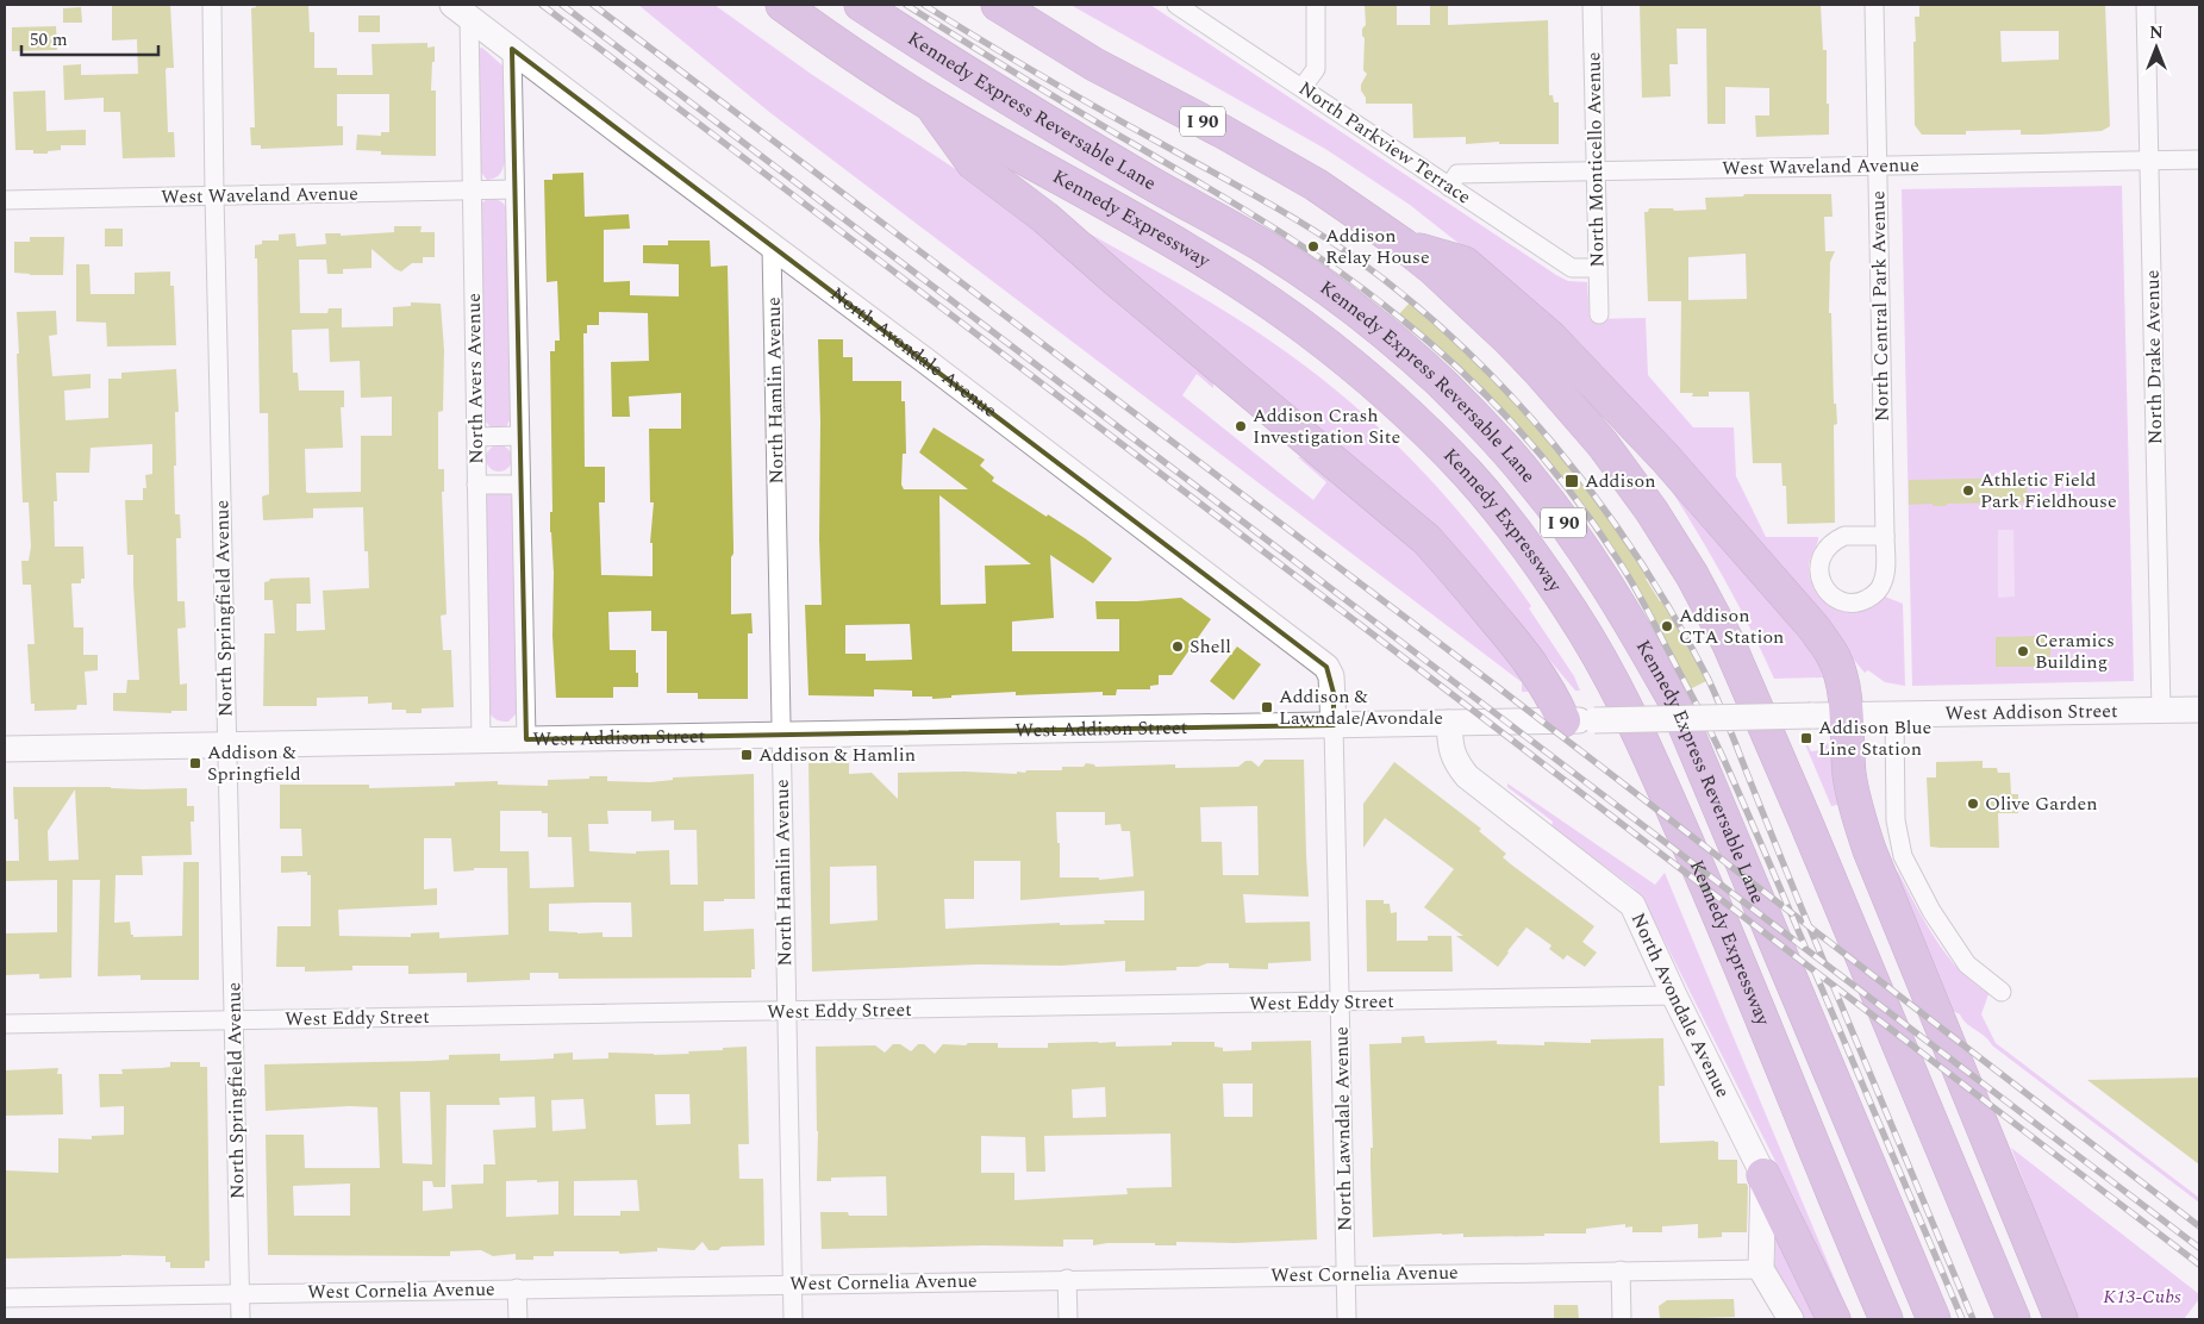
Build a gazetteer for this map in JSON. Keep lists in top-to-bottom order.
{
  "streets": {
    "highway": ["Kennedy Express Reversable Lane", "I 90", "Kennedy Expressway"],
    "street": [
      "North Parkview Terrace",
      "North Monticello Avenue",
      "West Waveland Avenue",
      "North Central Park Avenue",
      "North Avondale Avenue",
      "North Drake Avenue",
      "North Avers Avenue",
      "North Hamlin Avenue",
      "North Springfield Avenue",
      "West Addison Street",
      "West Eddy Street",
      "North Lawndale Avenue",
      "West Cornelia Avenue"
    ]
  },
  "crossings": [
    ["North Parkview Terrace", "North Monticello Avenue"],
    ["North Parkview Terrace", "West Waveland Avenue"],
    ["North Monticello Avenue", "West Waveland Avenue"],
    ["West Waveland Avenue", "North Central Park Avenue"],
    ["West Waveland Avenue", "North Drake Avenue"],
    ["West Waveland Avenue", "North Avers Avenue"],
    ["West Waveland Avenue", "North Springfield Avenue"],
    ["North Avondale Avenue", "North Avers Avenue"],
    ["North Avondale Avenue", "North Hamlin Avenue"],
    ["North Avondale Avenue", "West Addison Street"],
    ["North Avondale Avenue", "West Eddy Street"],
    ["North Avondale Avenue", "North Lawndale Avenue"],
    ["North Avondale Avenue", "West Cornelia Avenue"],
    ["North Drake Avenue", "West Addison Street"],
    ["North Avers Avenue", "West Addison Street"],
    ["North Hamlin Avenue", "West Addison Street"],
    ["North Hamlin Avenue", "West Eddy Street"],
    ["North Hamlin Avenue", "West Cornelia Avenue"],
    ["North Springfield Avenue", "West Addison Street"],
    ["North Springfield Avenue", "West Eddy Street"],
    ["North Springfield Avenue", "West Cornelia Avenue"],
    ["West Addison Street", "North Lawndale Avenue"],
    ["West Eddy Street", "North Lawndale Avenue"],
    ["North Lawndale Avenue", "West Cornelia Avenue"]
  ],
  "parks": ["K13-Cubs"],
  "places": {
    "other": [
      "Addison Relay House",
      "Addison Crash Investigation Site",
      "Athletic Field Park Fieldhouse",
      "Addison CTA Station",
      "Shell",
      "Ceramics Building",
      "Olive Garden"
    ],
    "transit": [
      "Addison",
      "Addison & Lawndale/Avondale",
      "Addison Blue Line Station",
      "Addison & Hamlin",
      "Addison & Springfield"
    ]
  },
  "scale_bar": "50 m",
  "north": "top"
}
